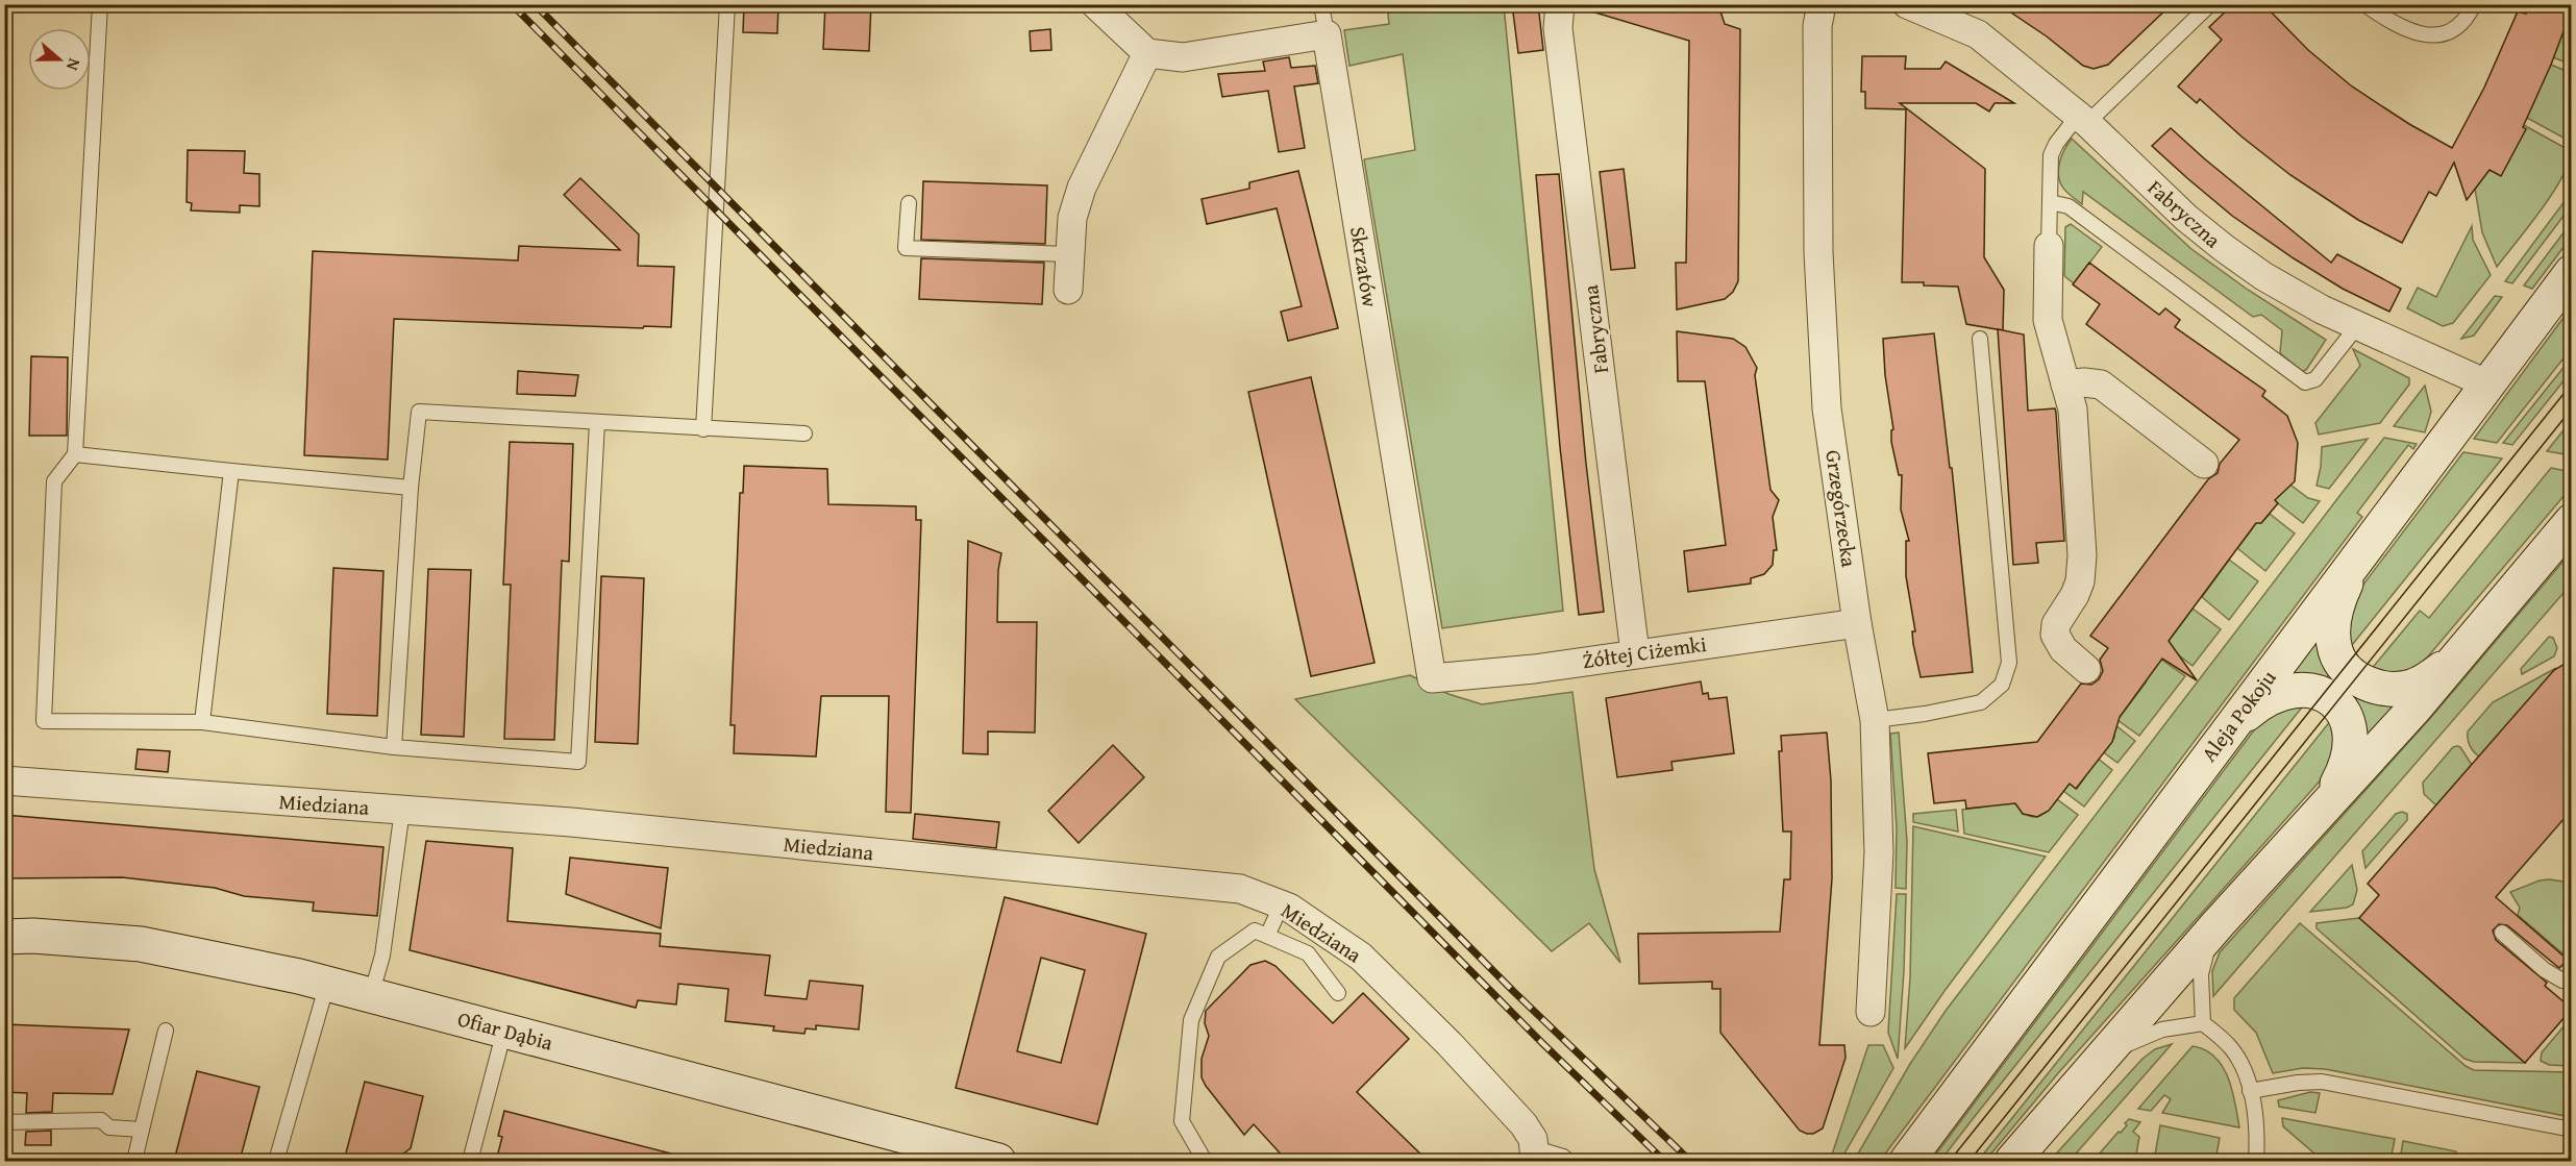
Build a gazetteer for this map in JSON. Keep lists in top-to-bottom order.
{
  "streets": {
    "main road": ["Aleja Pokoju", "Ofiar Dąbia"],
    "street": [
      "Fabryczna",
      "Skrzatów",
      "Grzegórzecka",
      "Żółtej Ciżemki",
      "Miedziana"
    ]
  },
  "crossings": [
    ["Fabryczna", "Żółtej Ciżemki"],
    ["Fabryczna", "Aleja Pokoju"],
    ["Skrzatów", "Żółtej Ciżemki"],
    ["Grzegórzecka", "Żółtej Ciżemki"]
  ],
  "north": "right"
}
